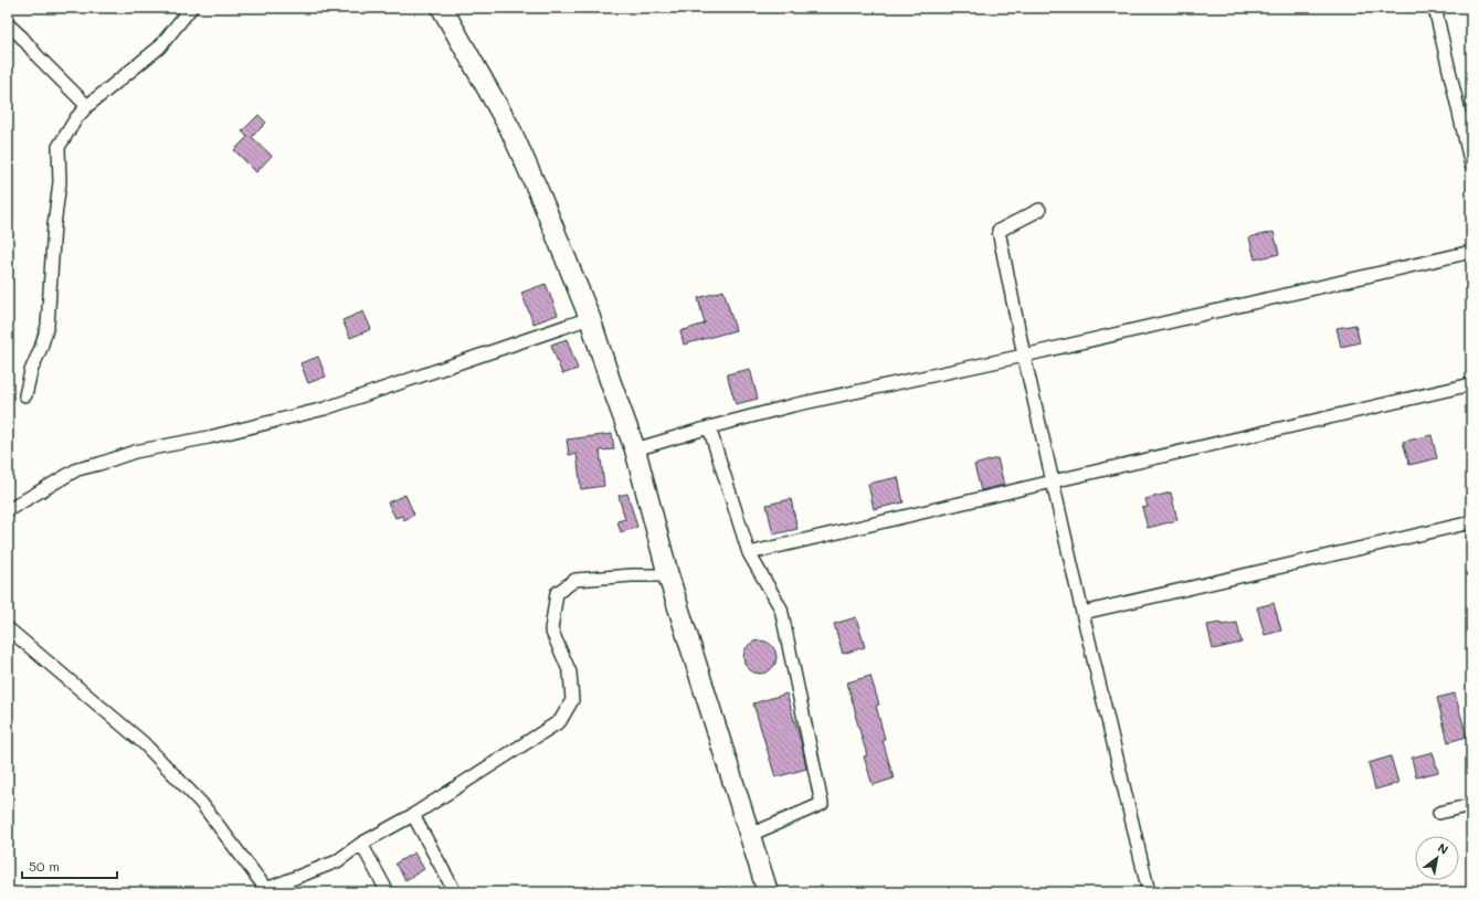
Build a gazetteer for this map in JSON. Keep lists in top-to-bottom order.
{
  "scale_bar": "50 m",
  "north": "top right"
}
